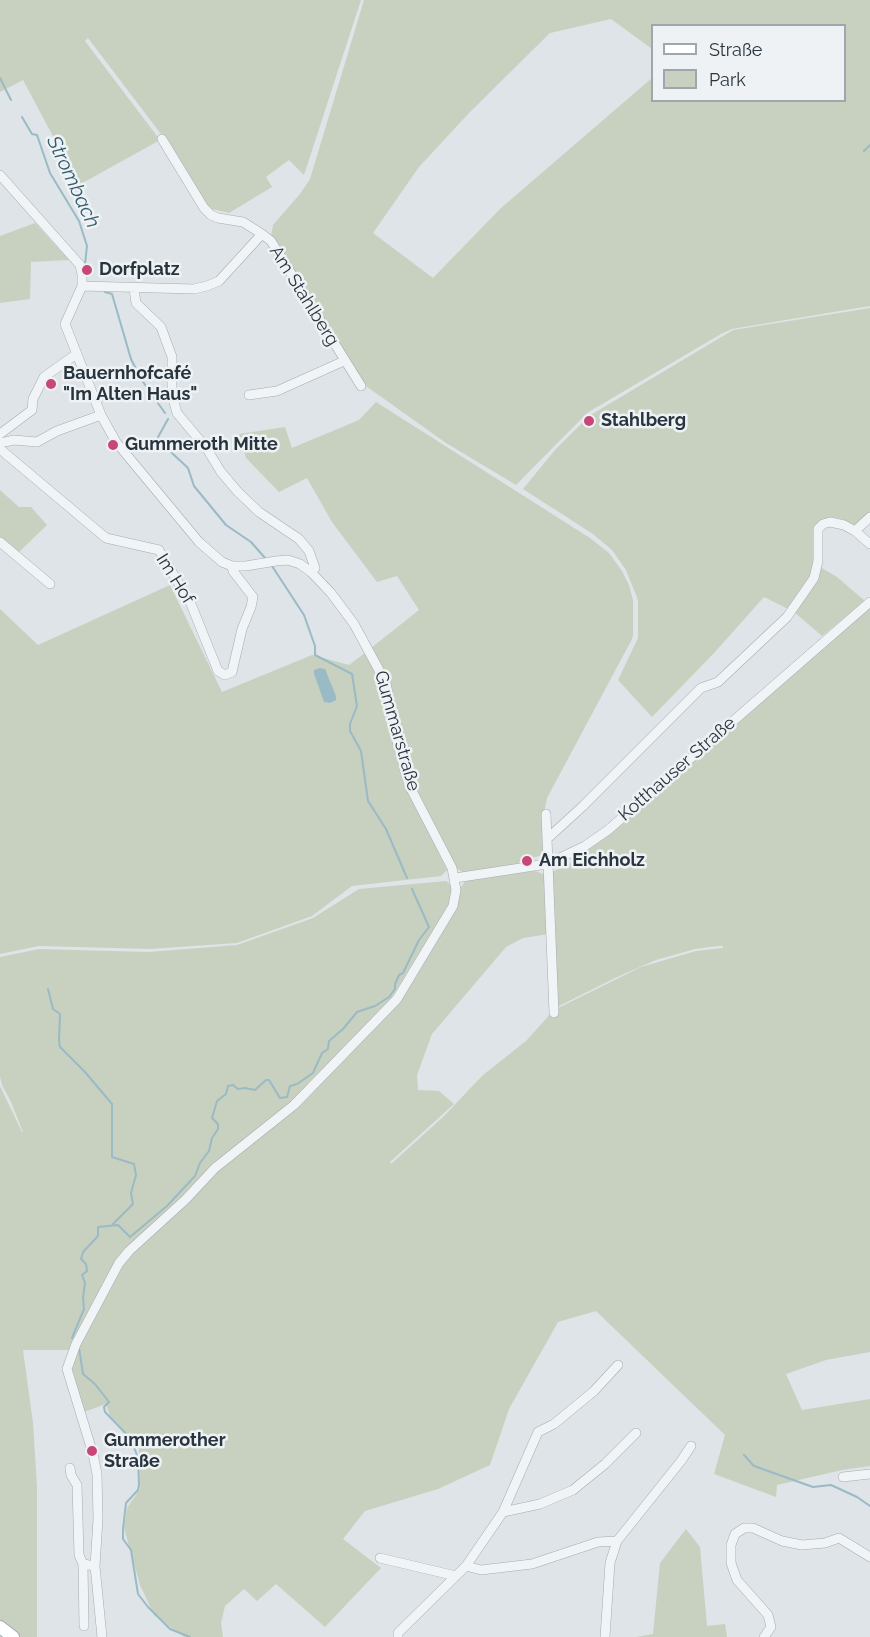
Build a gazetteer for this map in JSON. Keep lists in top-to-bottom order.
{
  "streets": {
    "street": [
      "Am Stahlberg",
      "Im Hof",
      "Gummarstraße",
      "Kotthauser Straße"
    ]
  },
  "crossings": [
    ["Im Hof", "Gummarstraße"],
    ["Gummarstraße", "Kotthauser Straße"]
  ],
  "water": ["Strombach"],
  "places": [
    "Dorfplatz",
    "Bauernhofcafé \"Im Alten Haus\"",
    "Stahlberg",
    "Gummeroth Mitte",
    "Am Eichholz",
    "Gummerother Straße"
  ],
  "legend": ["Straße", "Park"]
}
